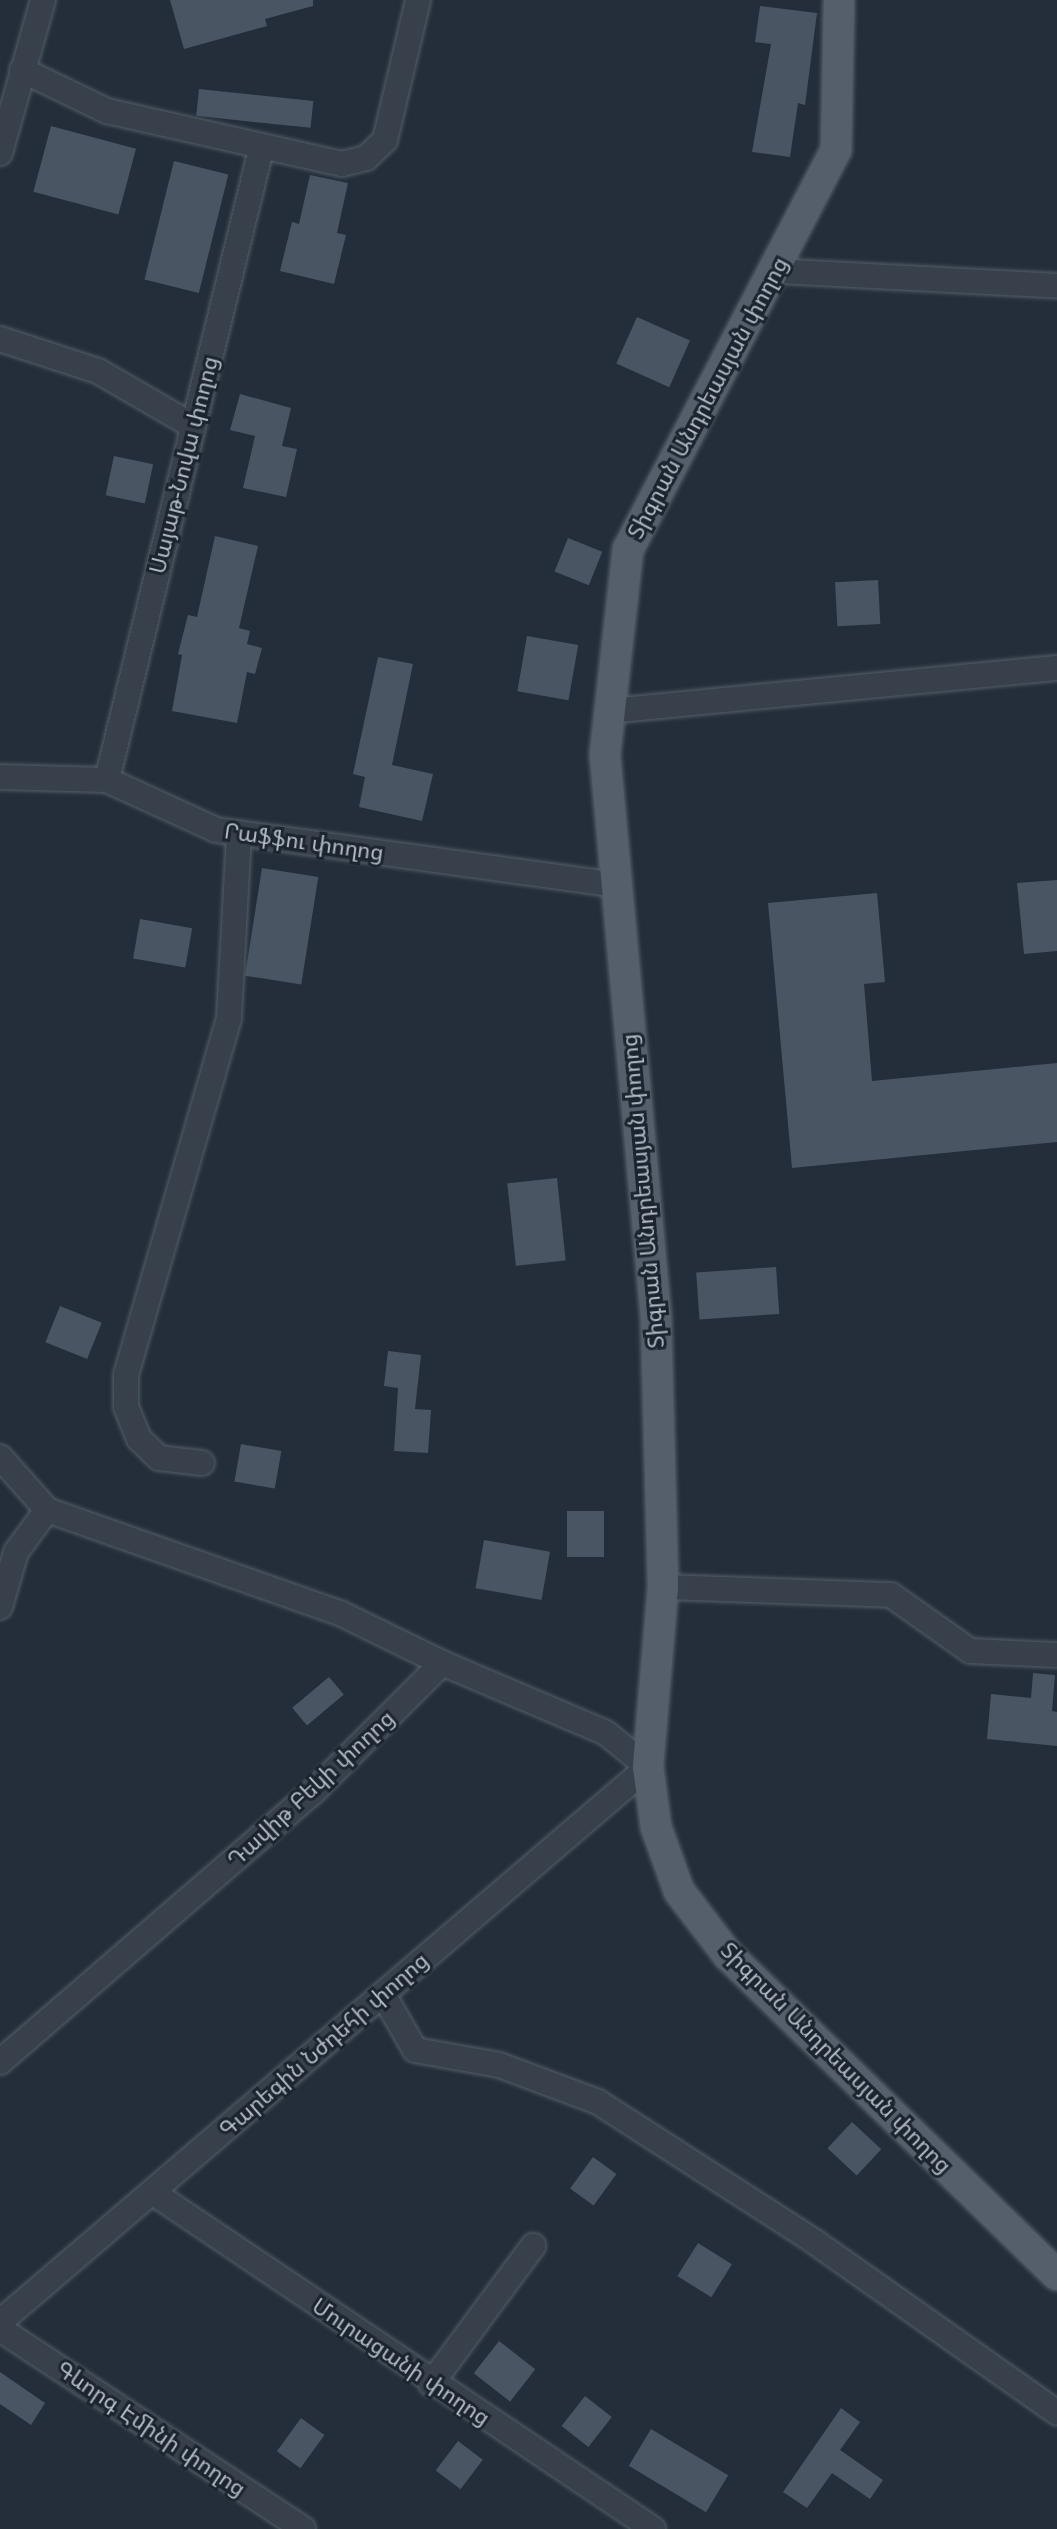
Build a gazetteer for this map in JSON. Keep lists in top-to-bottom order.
{
  "streets": {
    "main road": ["Տիգրան Անդրեասյան փողոց"],
    "street": [
      "Սայաթ-Նովա փողոց",
      "Րաֆֆու փողոց",
      "Դավիթ Բեկի փողոց",
      "Գարեգին Նժդեհի փողոց",
      "Մուրացանի փողոց",
      "Գևորգ Էմինի փողոց"
    ]
  },
  "crossings": [
    ["Տիգրան Անդրեասյան փողոց", "Րաֆֆու փողոց"],
    ["Տիգրան Անդրեասյան փողոց", "Գարեգին Նժդեհի փողոց"],
    ["Սայաթ-Նովա փողոց", "Րաֆֆու փողոց"],
    ["Գարեգին Նժդեհի փողոց", "Մուրացանի փողոց"]
  ]
}
